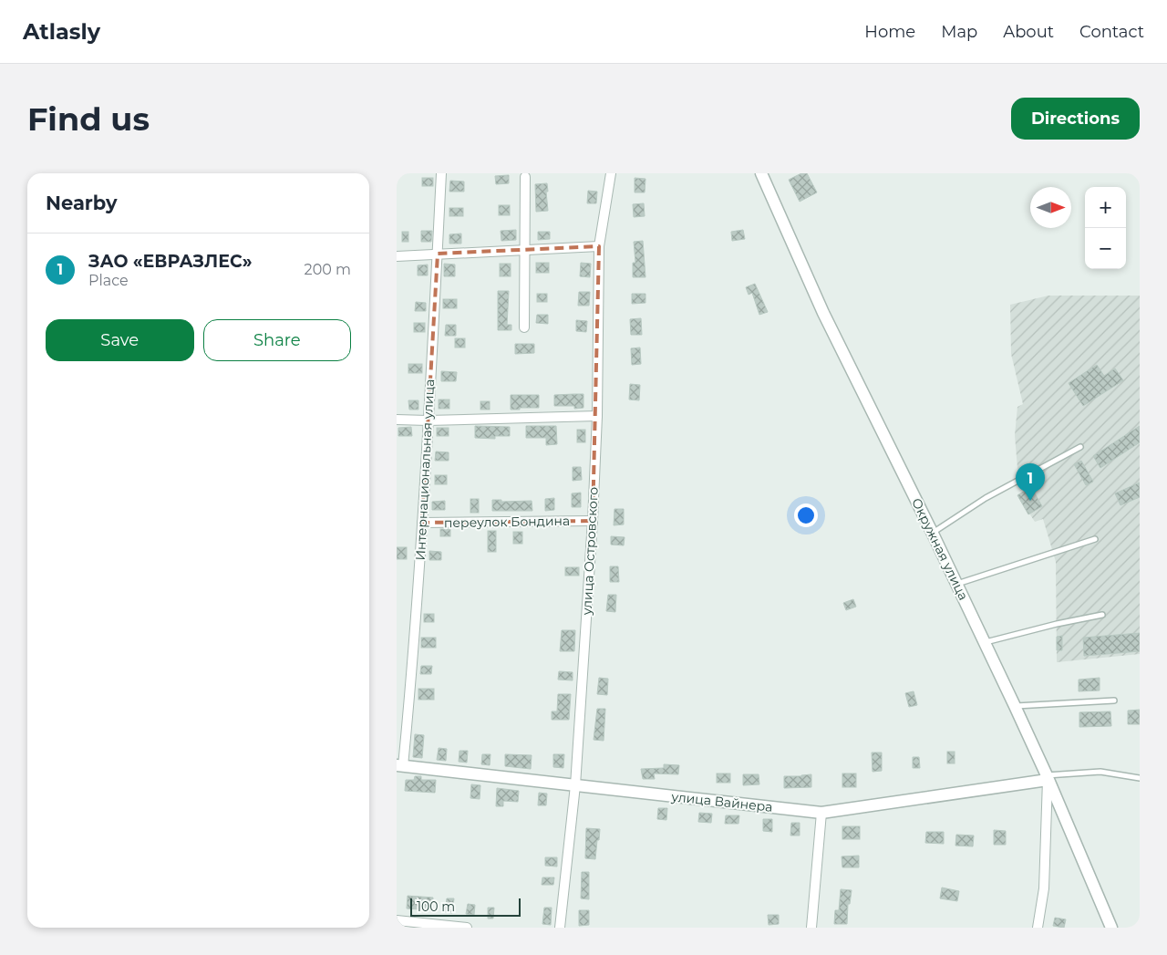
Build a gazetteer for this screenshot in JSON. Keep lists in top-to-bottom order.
{
  "streets": {
    "street": [
      "Интернациональная улица",
      "переулок Бондина",
      "Окружная улица",
      "улица Островского",
      "улица Вайнера"
    ]
  },
  "crossings": [
    ["Интернациональная улица", "переулок Бондина"],
    ["Интернациональная улица", "улица Вайнера"],
    ["переулок Бондина", "улица Островского"],
    ["Окружная улица", "улица Вайнера"],
    ["улица Островского", "улица Вайнера"]
  ],
  "scale_bar": "100 m",
  "north": "right",
  "page": {
    "header": "Atlasly",
    "nav": [
      "Home",
      "Map",
      "About",
      "Contact"
    ],
    "buttons": [
      "Directions",
      ["Save", "Share"]
    ],
    "title": "Find us",
    "heading": "Nearby",
    "map_buttons": ["+", "−"],
    "list": [
      {
        "mark": "1",
        "name": "ЗАО «ЕВРАЗЛЕС»",
        "note": "Place",
        "value": "200 m"
      }
    ],
    "pins": "1",
    "scale": "100 m"
  }
}
